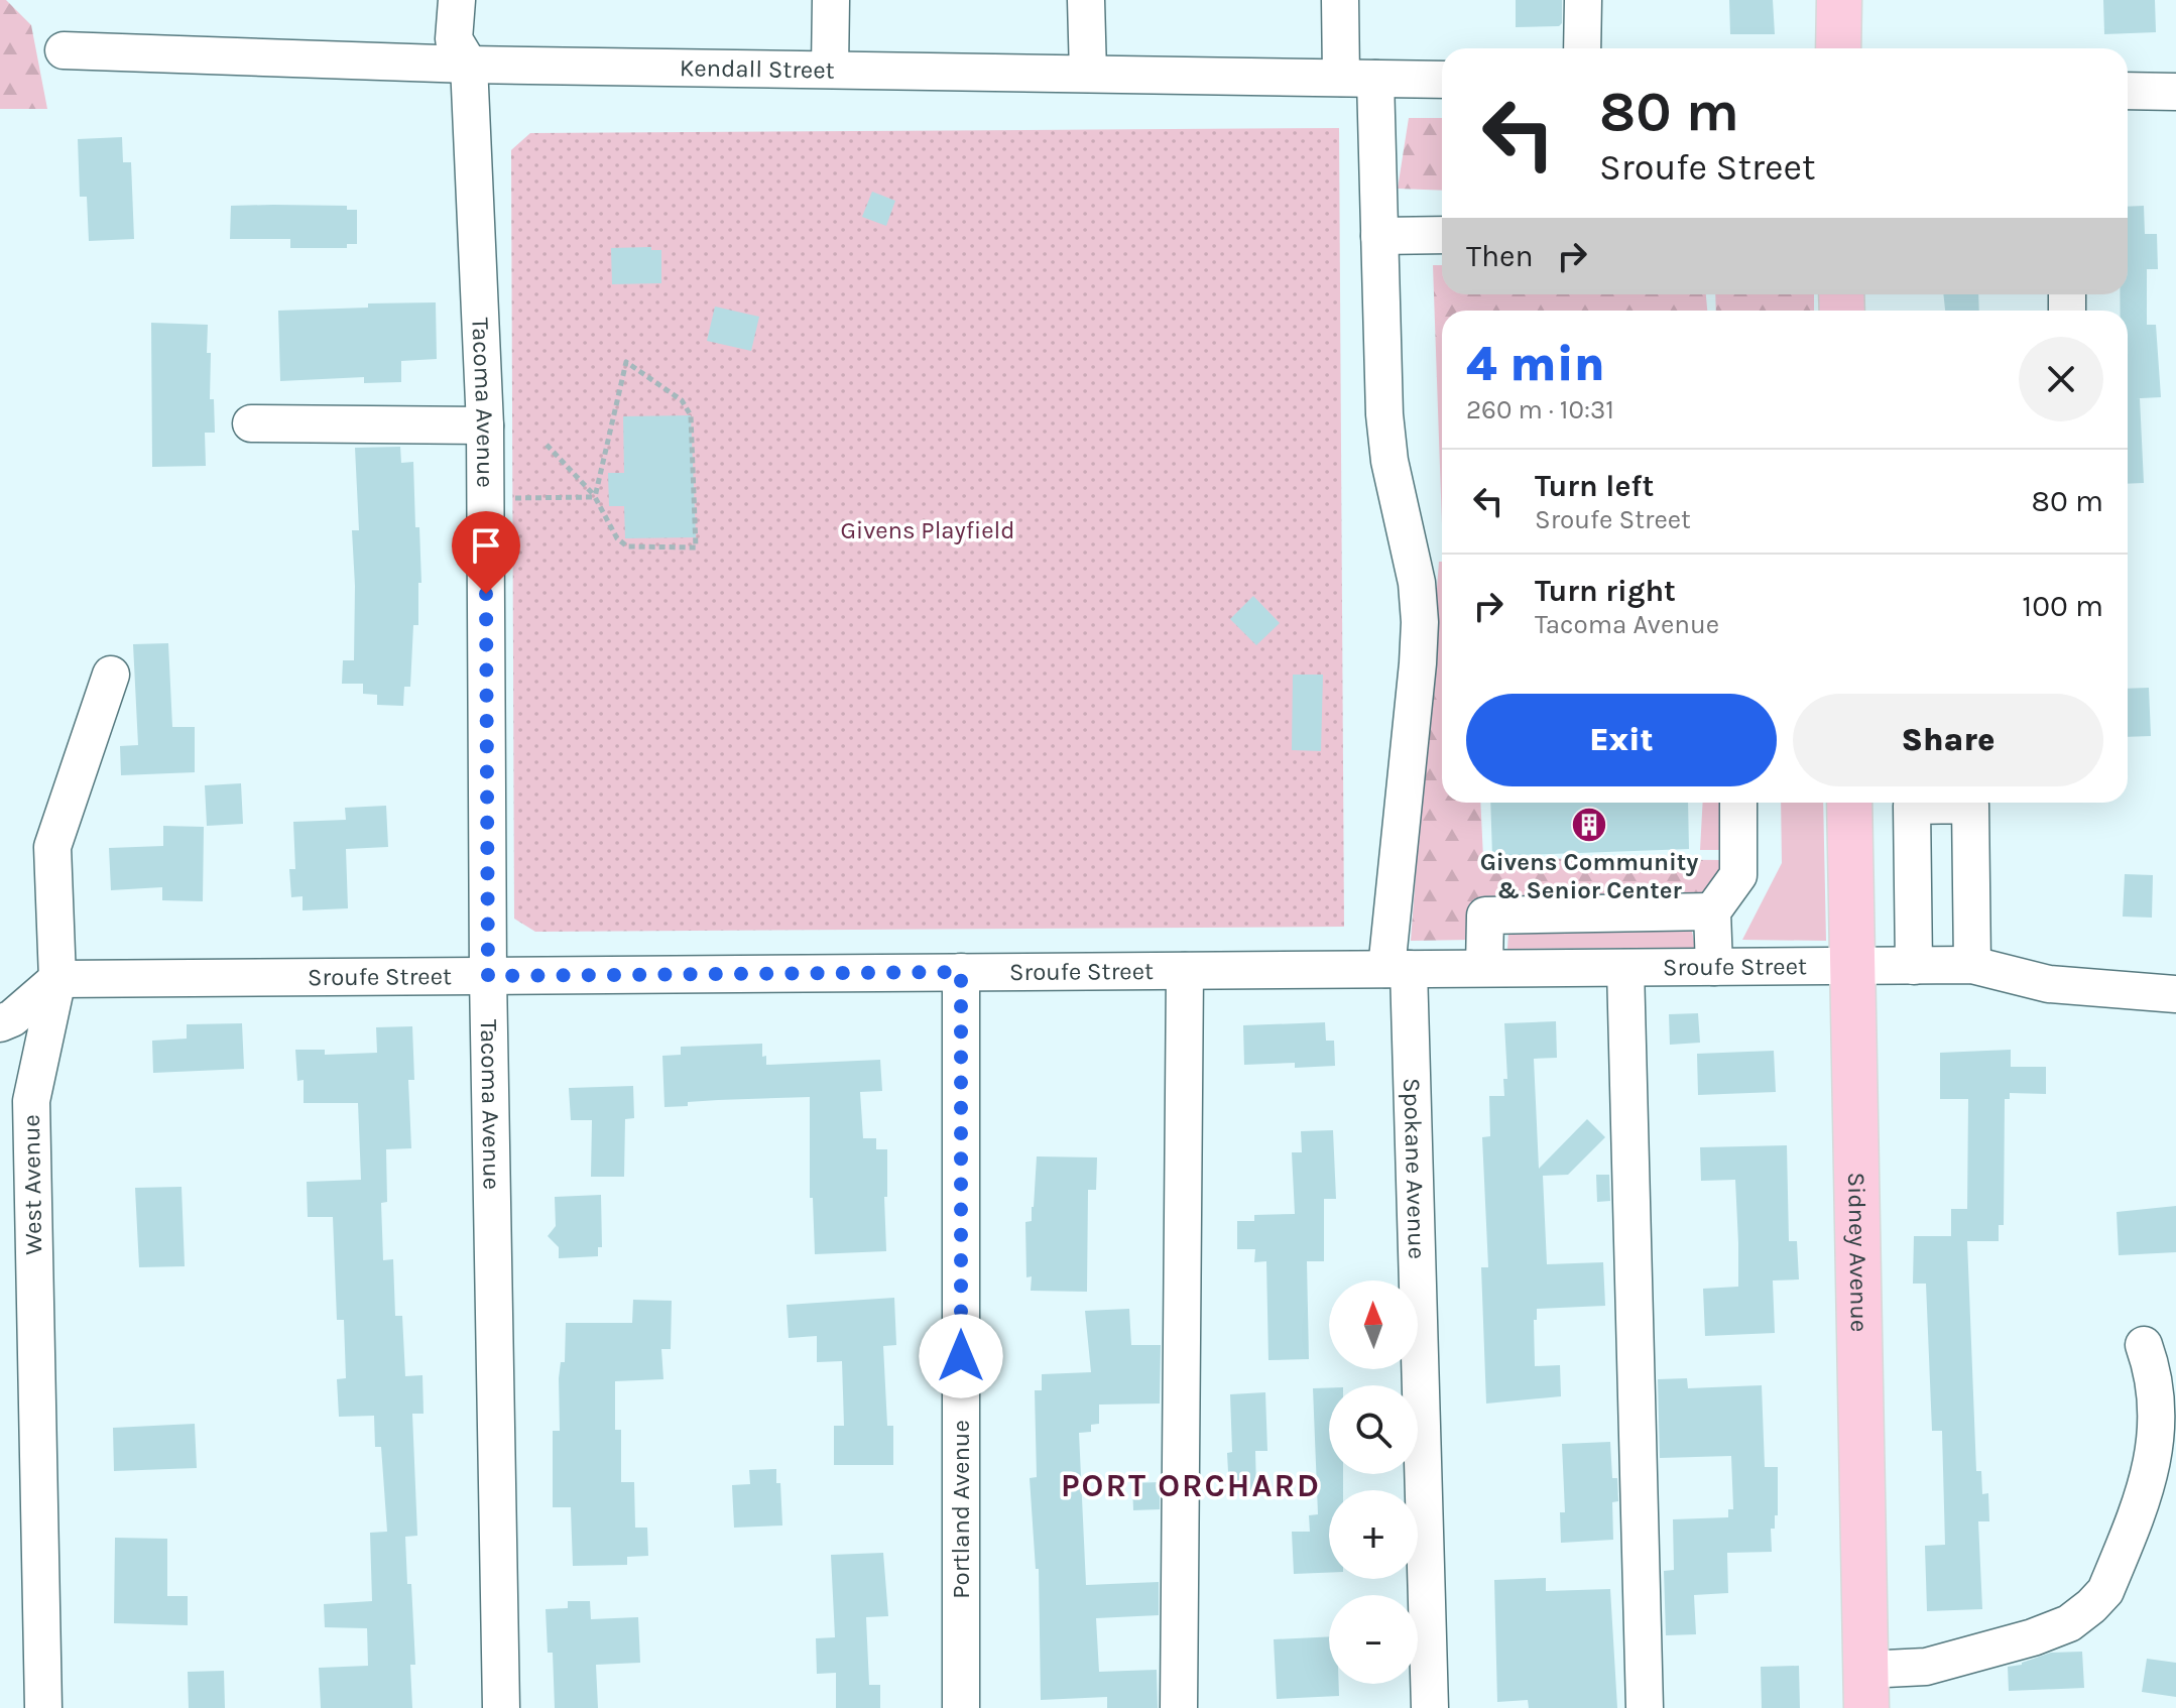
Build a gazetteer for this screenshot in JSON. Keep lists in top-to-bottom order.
{
  "streets": {
    "main road": ["Sidney Avenue"],
    "street": [
      "Kendall Street",
      "Tacoma Avenue",
      "Sroufe Street",
      "Spokane Avenue",
      "West Avenue",
      "Portland Avenue"
    ]
  },
  "crossings": [
    ["Kendall Street", "Tacoma Avenue"],
    ["Kendall Street", "Spokane Avenue"],
    ["Tacoma Avenue", "Sroufe Street"],
    ["Sroufe Street", "Spokane Avenue"],
    ["Sroufe Street", "West Avenue"],
    ["Sroufe Street", "Sidney Avenue"],
    ["Sroufe Street", "Portland Avenue"]
  ],
  "districts": ["PORT ORCHARD"],
  "parks": ["Givens Playfield"],
  "places": {
    "building": ["Givens Community & Senior Center"]
  },
  "north": "top",
  "page": {
    "turn": ["80 m", "Sroufe Street"],
    "then": "Then",
    "heading": ["4 min", "260 m · 10:31"],
    "list": [
      {
        "name": "Turn left",
        "note": "Sroufe Street",
        "value": "80 m"
      },
      {
        "name": "Turn right",
        "note": "Tacoma Avenue",
        "value": "100 m"
      }
    ],
    "buttons": ["Exit", "Share"],
    "map_buttons": ["+", "−"]
  }
}
